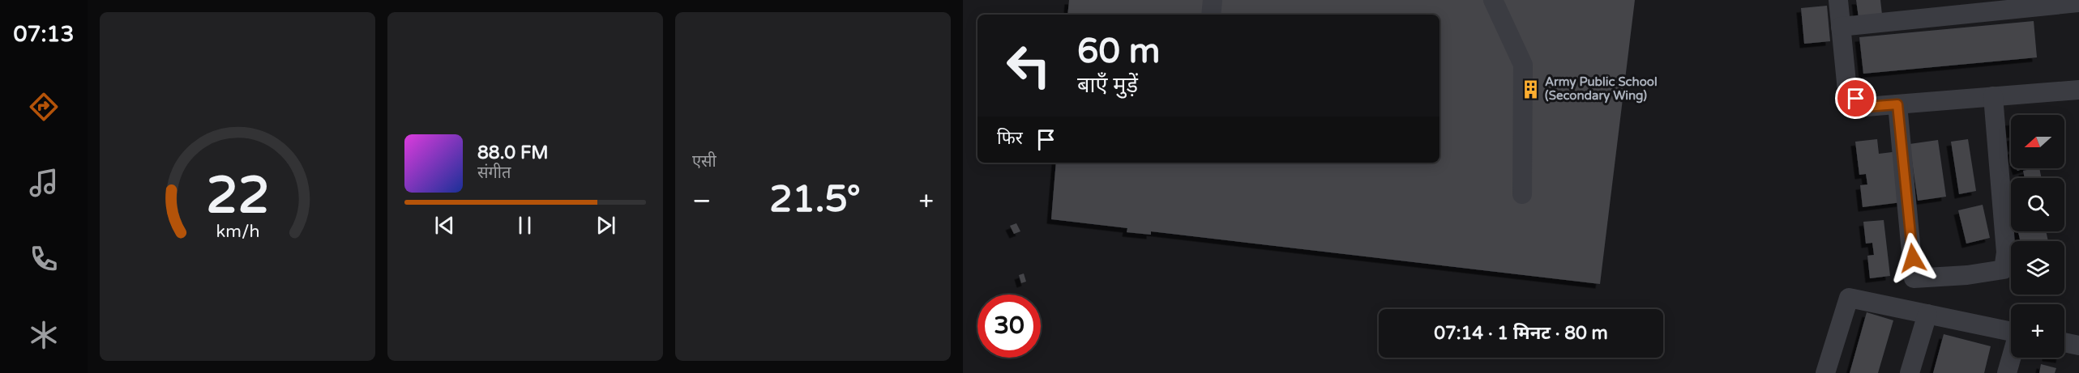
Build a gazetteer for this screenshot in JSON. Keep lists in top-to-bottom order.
{
  "places": {
    "building": ["Army Public School (Secondary Wing)"]
  },
  "north": "left",
  "page": {
    "tabs": "07:13",
    "tile": "एसी",
    "turn": ["60 m", "बाएँ मुड़ें"],
    "map_buttons": "+",
    "then": "फिर",
    "song": ["88.0 FM", "संगीत"],
    "heat": ["−", "21.5°", "+"],
    "limit": "30",
    "trip": "07:14 · 1 मिनट · 80 m",
    "gauge": ["22", "km/h"]
  }
}
